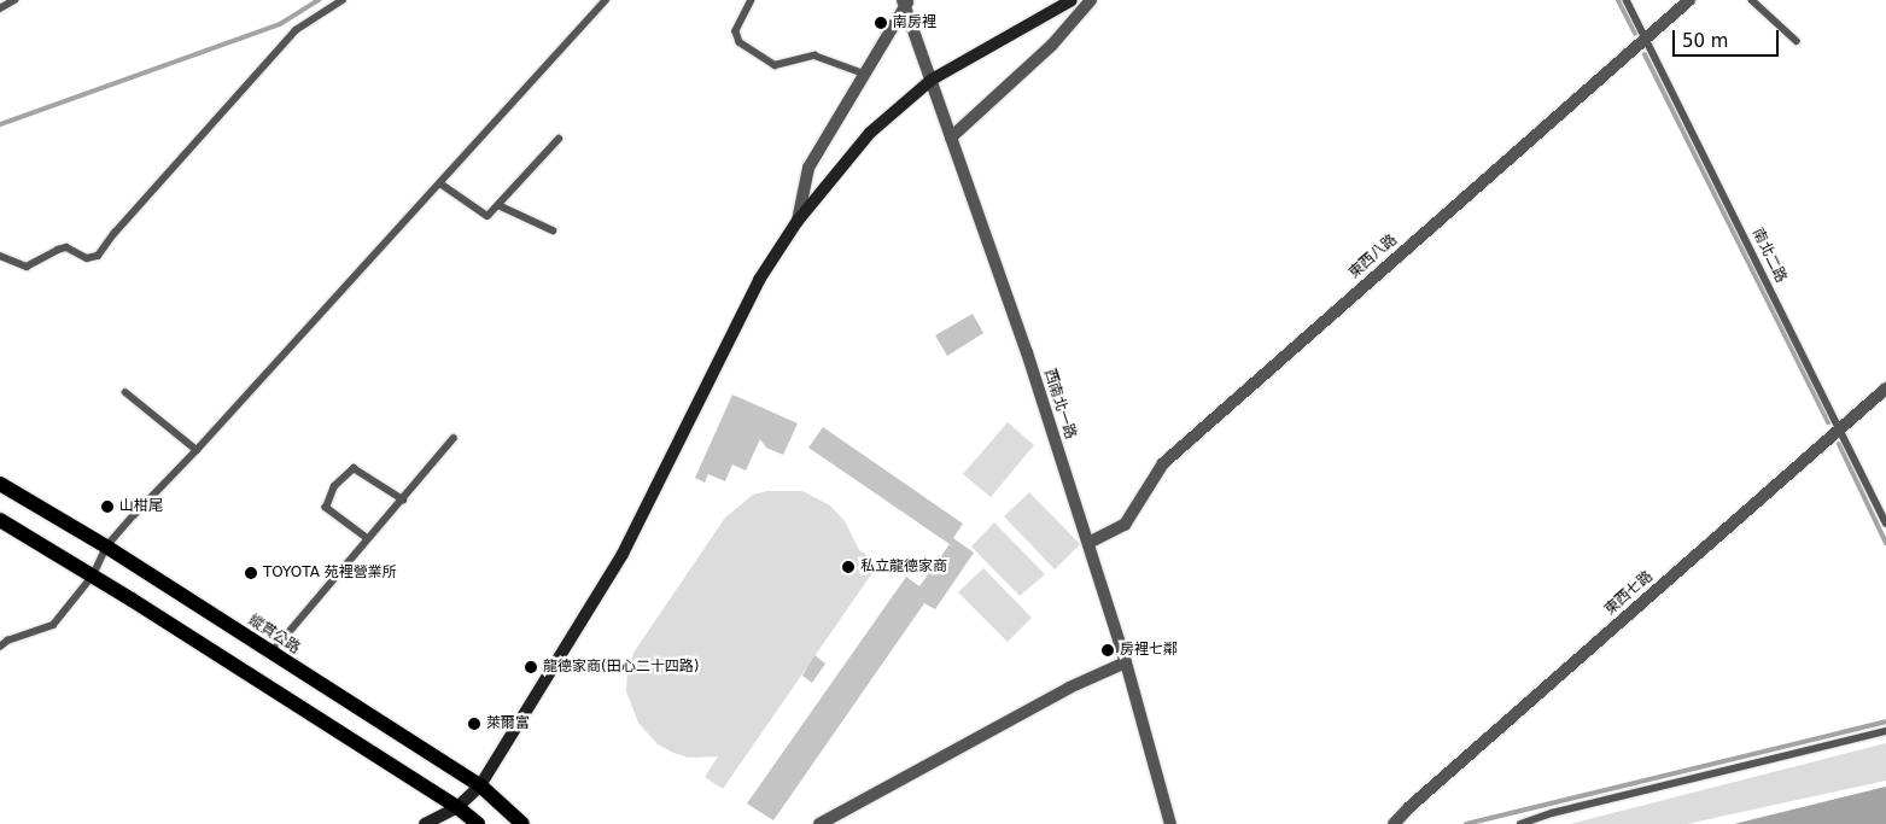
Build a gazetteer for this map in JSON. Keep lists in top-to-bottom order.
{
  "streets": {
    "main road": ["縱貫公路"],
    "street": ["東西八路", "西南北一路", "東西七路"],
    "lane": ["南北二路"]
  },
  "crossings": [
    ["南北二路", "東西八路"],
    ["南北二路", "東西七路"],
    ["東西八路", "西南北一路"]
  ],
  "places": [
    "南房裡",
    "山柑尾",
    "私立龍德家商",
    "TOYOTA 苑裡營業所",
    "房裡七鄰",
    "龍德家商(田心二十四路)",
    "萊爾富"
  ],
  "scale_bar": "50 m"
}
